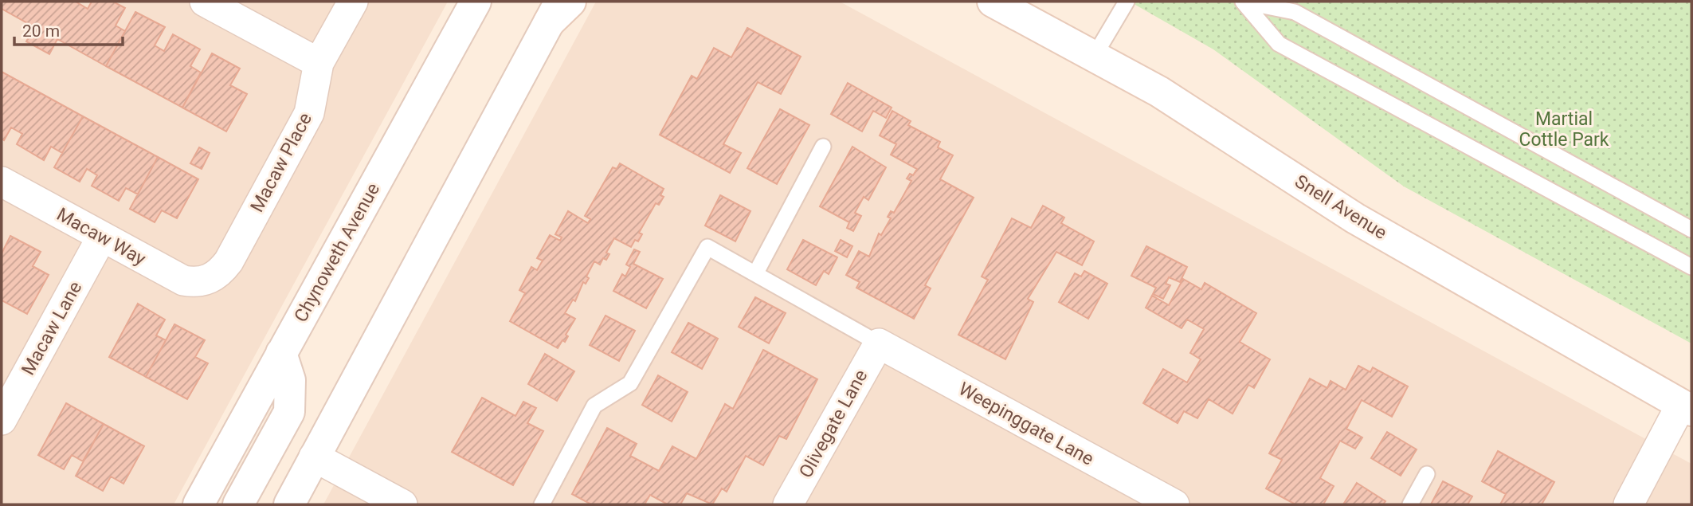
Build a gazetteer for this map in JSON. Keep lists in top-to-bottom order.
{
  "streets": {
    "street": [
      "Macaw Place",
      "Snell Avenue",
      "Macaw Way",
      "Chynoweth Avenue",
      "Macaw Lane",
      "Olivegate Lane",
      "Weepinggate Lane"
    ]
  },
  "crossings": [
    ["Macaw Place", "Macaw Way"],
    ["Macaw Way", "Macaw Lane"],
    ["Olivegate Lane", "Weepinggate Lane"]
  ],
  "parks": ["Martial Cottle Park"],
  "scale_bar": "20 m"
}
